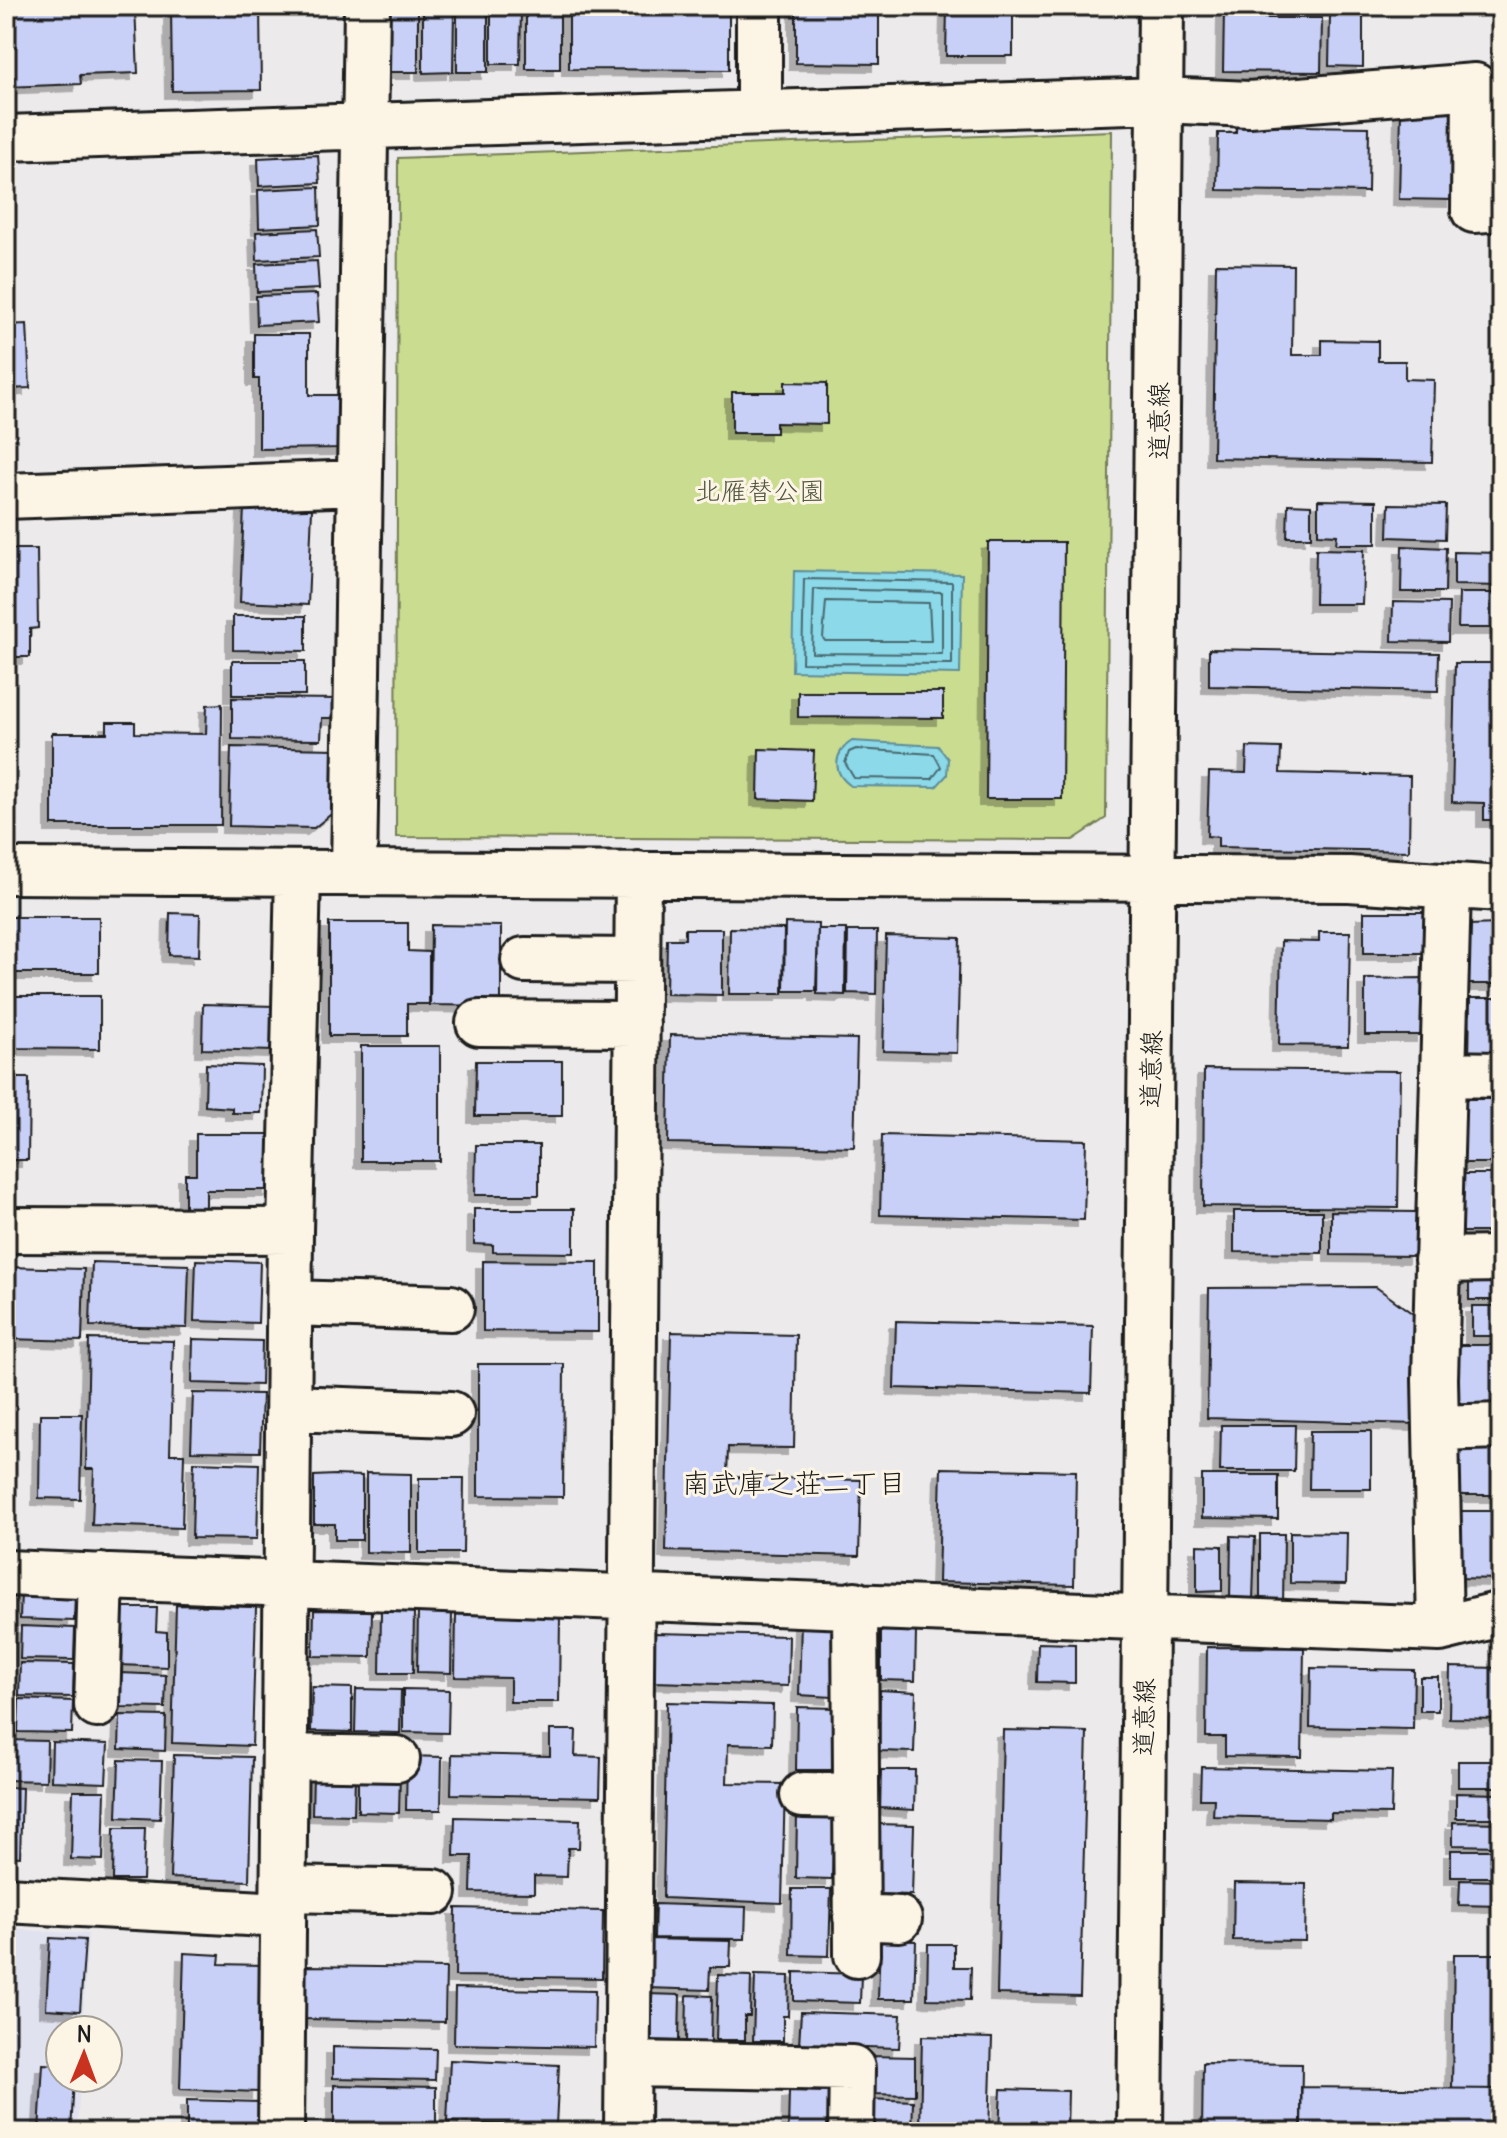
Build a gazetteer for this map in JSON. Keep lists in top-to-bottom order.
{
  "streets": {
    "street": ["道意線"]
  },
  "districts": ["南武庫之荘二丁目"],
  "parks": ["北雁替公園"],
  "north": "top"
}
